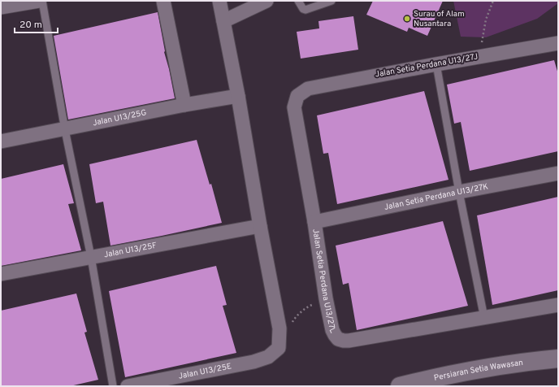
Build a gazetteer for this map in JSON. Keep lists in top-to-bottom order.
{
  "streets": {
    "street": [
      "Jalan Setia Perdana U13/27J",
      "Jalan U13/25G",
      "Jalan Setia Perdana U13/27K",
      "Jalan U13/25F",
      "Jalan Setia Perdana U13/27L",
      "Persiaran Setia Wawasan",
      "Jalan U13/25E"
    ]
  },
  "crossings": [
    ["Jalan Setia Perdana U13/27J", "Jalan Setia Perdana U13/27L"],
    ["Jalan Setia Perdana U13/27K", "Jalan Setia Perdana U13/27L"]
  ],
  "places": ["Surau of Alam Nusantara"],
  "scale_bar": "20 m"
}
